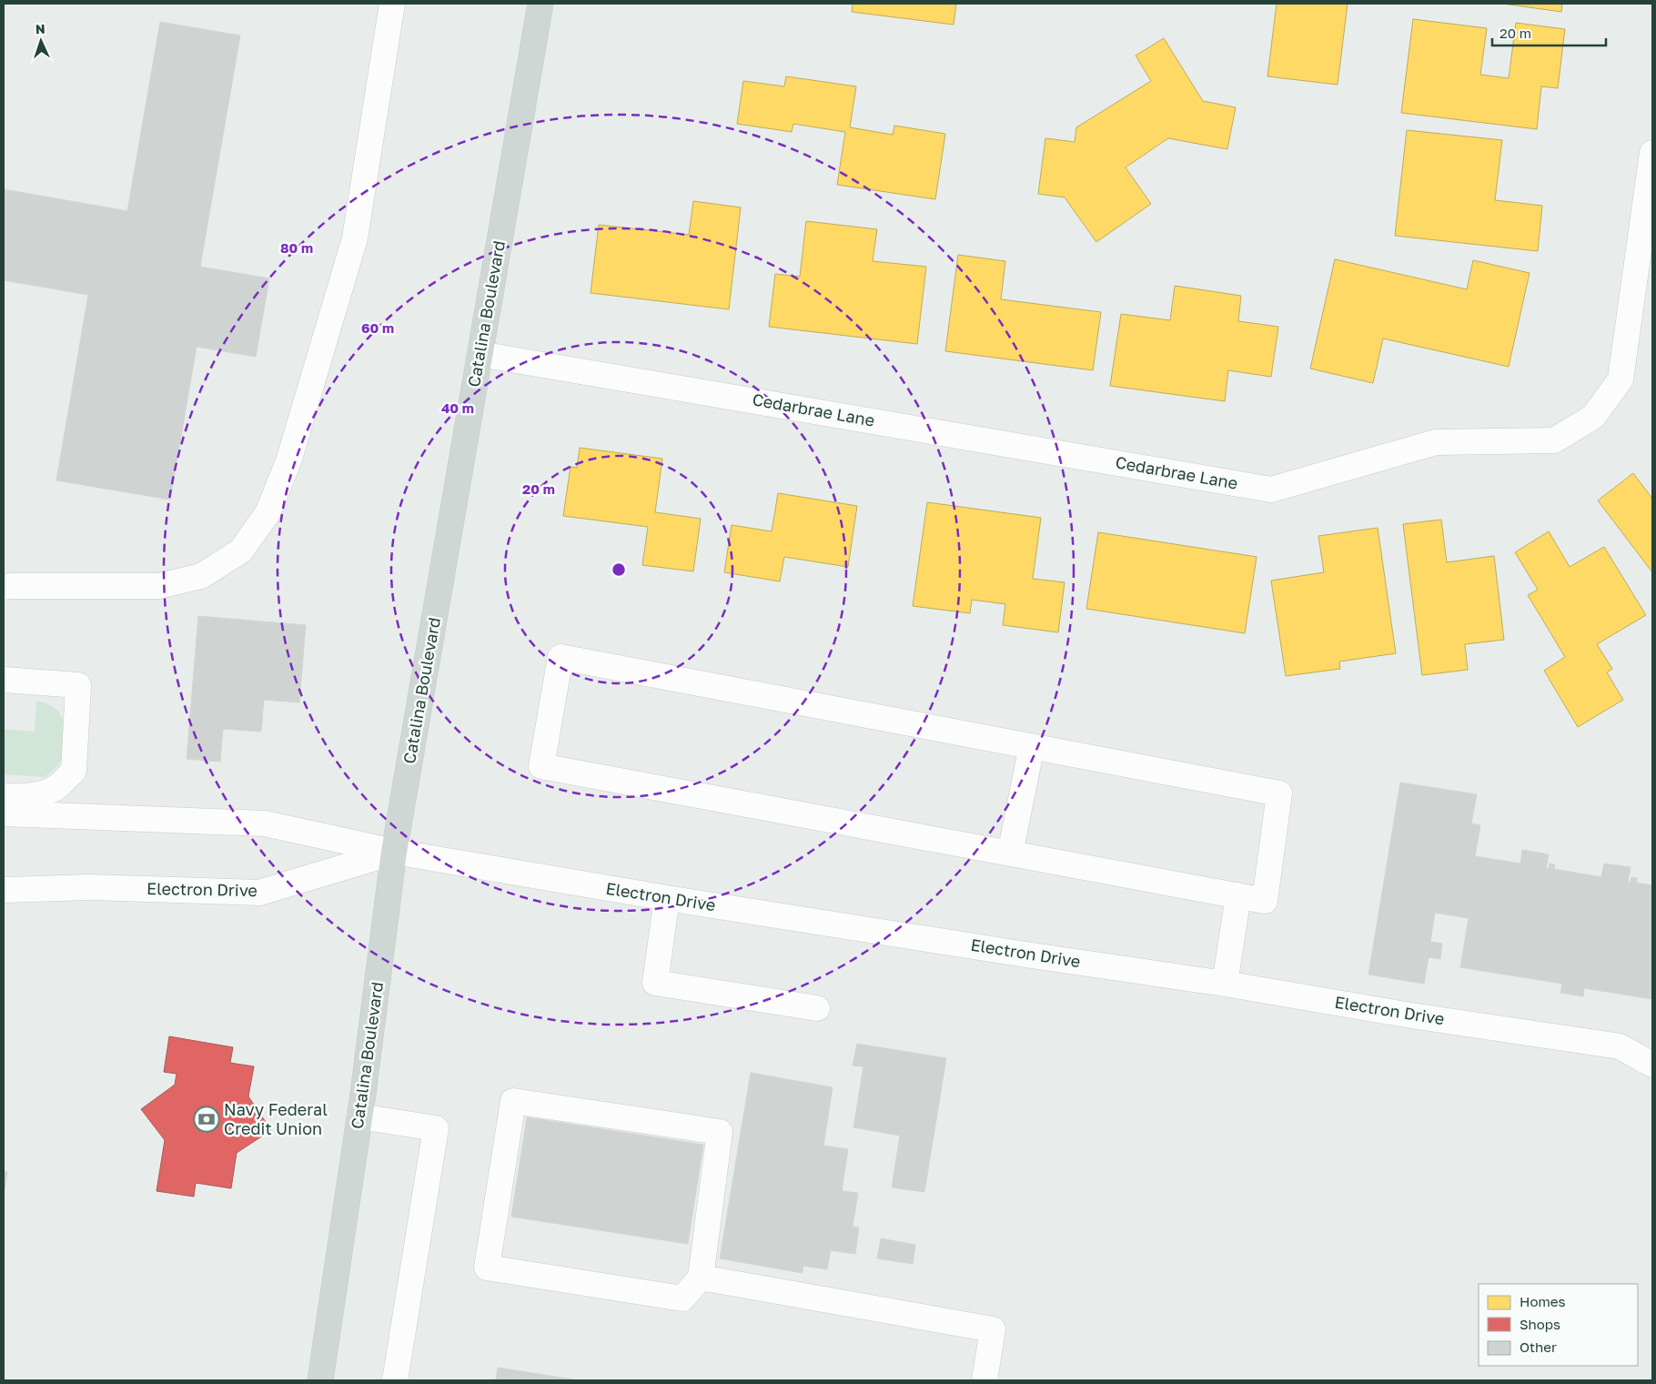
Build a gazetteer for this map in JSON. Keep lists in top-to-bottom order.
{
  "streets": {
    "main road": ["Catalina Boulevard"],
    "street": ["Cedarbrae Lane", "Electron Drive"]
  },
  "crossings": [
    ["Catalina Boulevard", "Cedarbrae Lane"],
    ["Catalina Boulevard", "Electron Drive"]
  ],
  "places": {
    "bank": ["Navy Federal Credit Union"]
  },
  "legend": ["Homes", "Shops", "Other"],
  "scale_bar": "20 m",
  "north": "top",
  "rings": [
    "80 m",
    "60 m",
    "40 m",
    "20 m"
  ]
}
